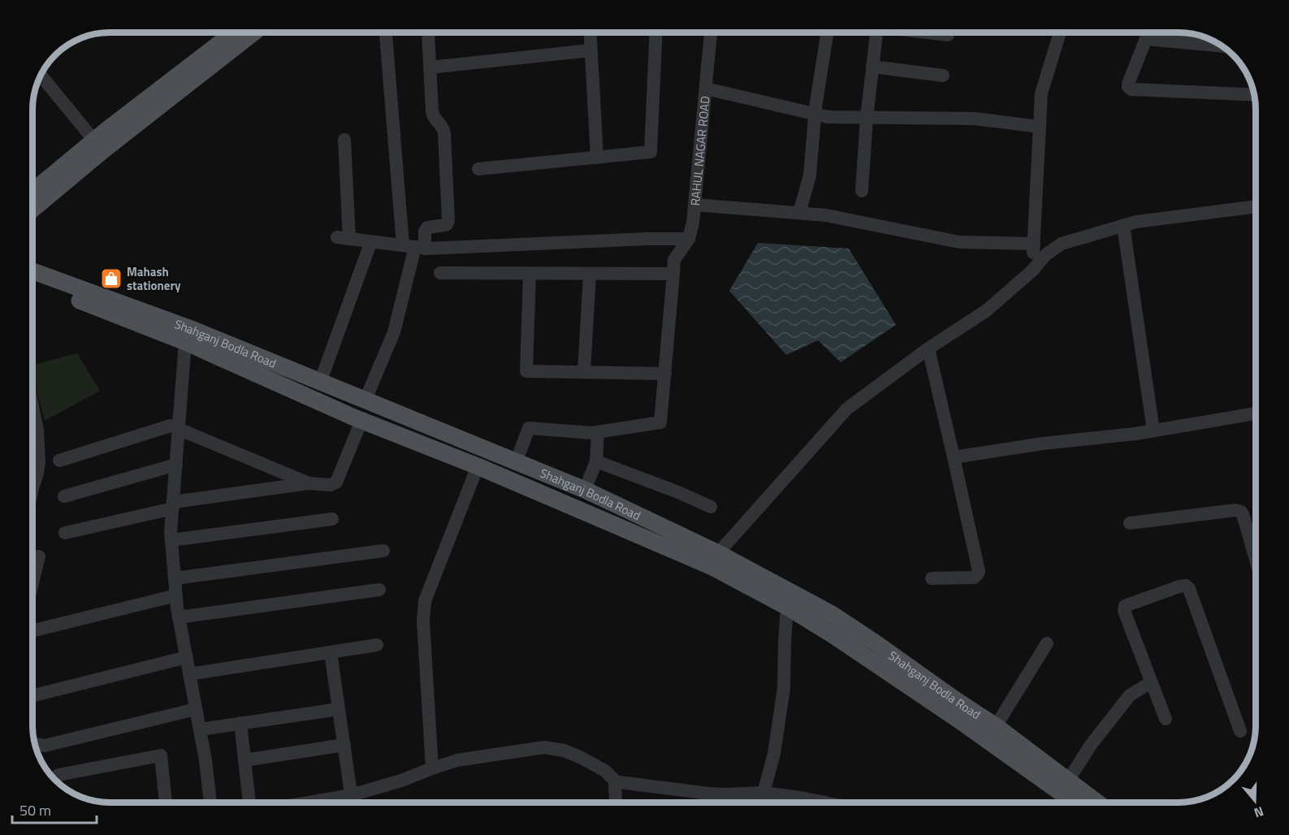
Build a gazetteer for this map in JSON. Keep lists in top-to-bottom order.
{
  "streets": {
    "main road": ["Shahganj Bodla Road"],
    "street": ["RAHUL NAGAR ROAD"]
  },
  "places": {
    "shop": ["Mahash stationery"]
  },
  "scale_bar": "50 m",
  "north": "bottom"
}
